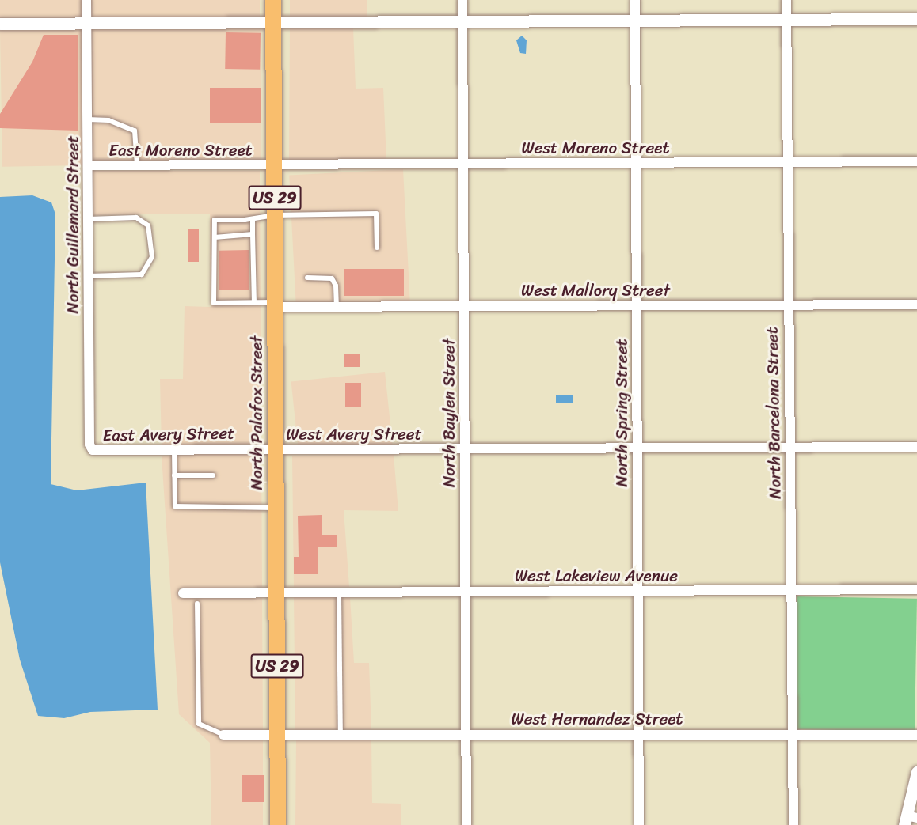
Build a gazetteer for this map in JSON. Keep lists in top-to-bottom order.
{
  "streets": {
    "main road": ["US 29", "North Palafox Street"],
    "street": [
      "West Moreno Street",
      "East Moreno Street",
      "North Guillemard Street",
      "West Mallory Street",
      "North Baylen Street",
      "North Spring Street",
      "North Barcelona Street",
      "East Avery Street",
      "West Avery Street",
      "West Lakeview Avenue",
      "West Hernandez Street"
    ]
  },
  "crossings": [
    ["West Moreno Street", "East Moreno Street"],
    ["West Moreno Street", "North Palafox Street"],
    ["West Moreno Street", "North Baylen Street"],
    ["West Moreno Street", "North Spring Street"],
    ["West Moreno Street", "North Barcelona Street"],
    ["East Moreno Street", "North Guillemard Street"],
    ["East Moreno Street", "North Palafox Street"],
    ["North Guillemard Street", "East Avery Street"],
    ["West Mallory Street", "North Palafox Street"],
    ["West Mallory Street", "North Baylen Street"],
    ["West Mallory Street", "North Spring Street"],
    ["West Mallory Street", "North Barcelona Street"],
    ["North Palafox Street", "East Avery Street"],
    ["North Palafox Street", "West Avery Street"],
    ["North Palafox Street", "West Lakeview Avenue"],
    ["North Palafox Street", "West Hernandez Street"],
    ["North Baylen Street", "West Avery Street"],
    ["North Baylen Street", "West Lakeview Avenue"],
    ["North Baylen Street", "West Hernandez Street"],
    ["North Spring Street", "West Avery Street"],
    ["North Spring Street", "West Lakeview Avenue"],
    ["North Spring Street", "West Hernandez Street"],
    ["North Barcelona Street", "West Avery Street"],
    ["North Barcelona Street", "West Lakeview Avenue"],
    ["North Barcelona Street", "West Hernandez Street"],
    ["East Avery Street", "West Avery Street"]
  ]
}
